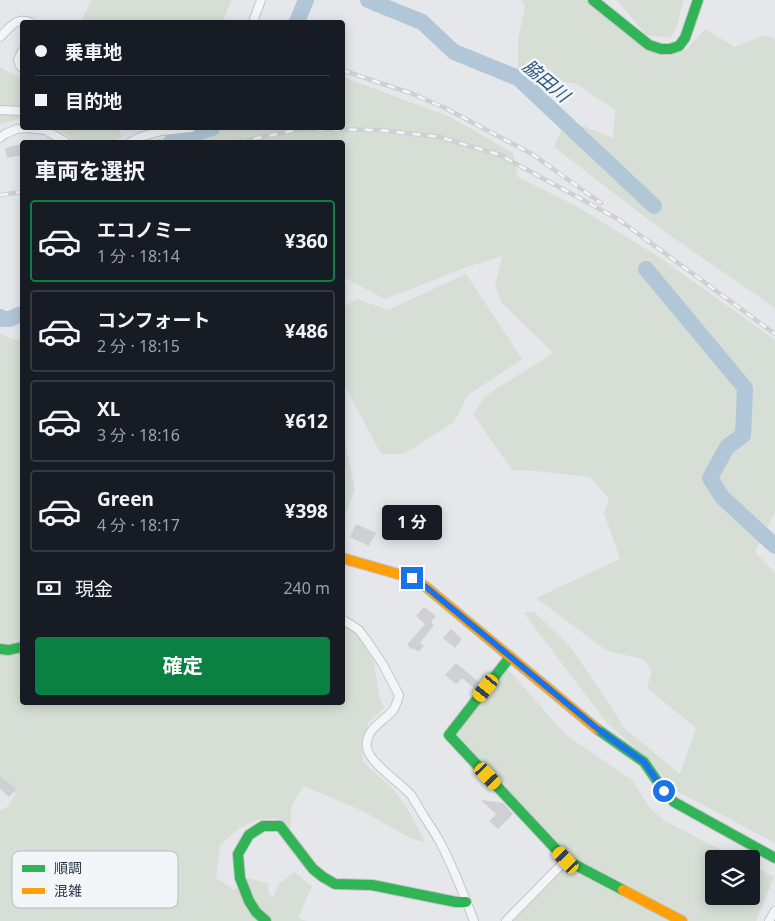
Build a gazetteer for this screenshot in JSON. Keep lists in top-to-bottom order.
{
  "water": ["脇田川"],
  "legend": ["順調", "混雑"],
  "page": {
    "banner": ["乗車地", "目的地"],
    "heading": "車両を選択",
    "list": [
      {
        "name": "エコノミー",
        "note": "1 分 · 18:14",
        "value": "¥360"
      },
      {
        "name": "コンフォート",
        "note": "2 分 · 18:15",
        "value": "¥486"
      },
      {
        "name": "XL",
        "note": "3 分 · 18:16",
        "value": "¥612"
      },
      {
        "name": "Green",
        "note": "4 分 · 18:17",
        "value": "¥398"
      }
    ],
    "bubble": "1 分",
    "pay": ["現金", "240 m"],
    "buttons": "確定"
  }
}
